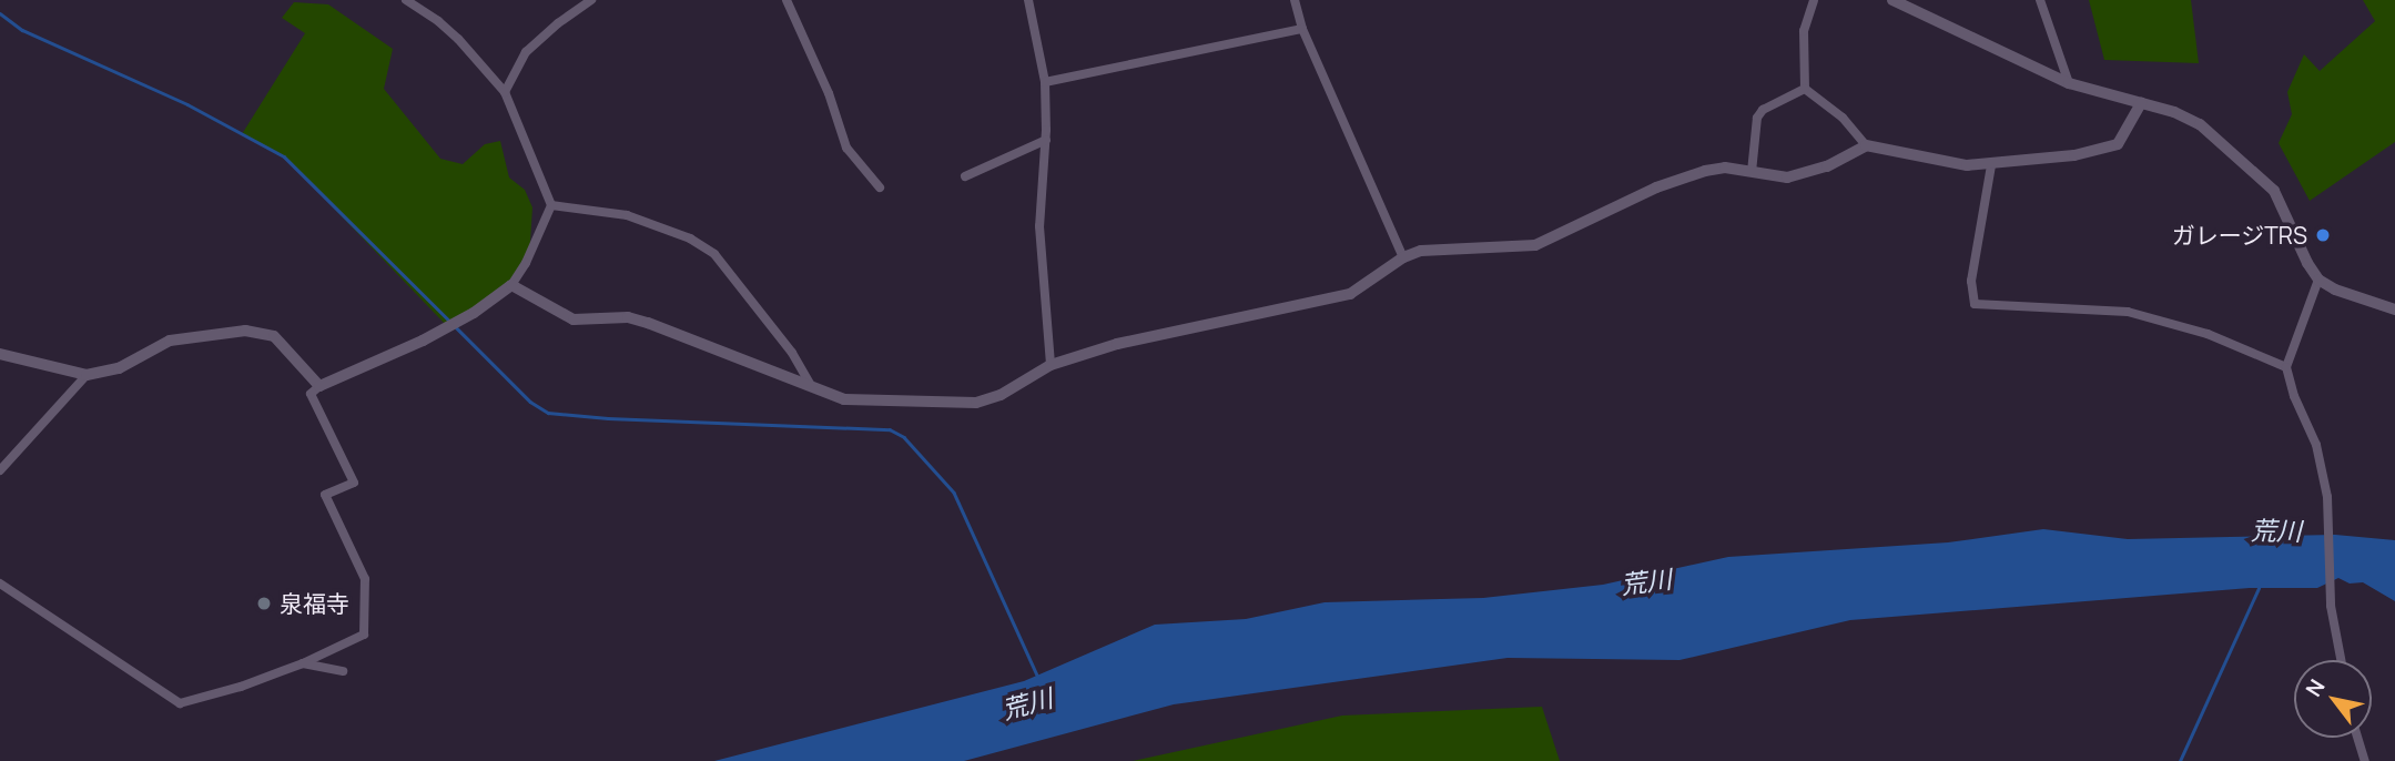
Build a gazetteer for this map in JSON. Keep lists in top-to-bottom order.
{
  "water": ["荒川"],
  "places": ["ガレージTRS", "泉福寺"],
  "north": "top left"
}
